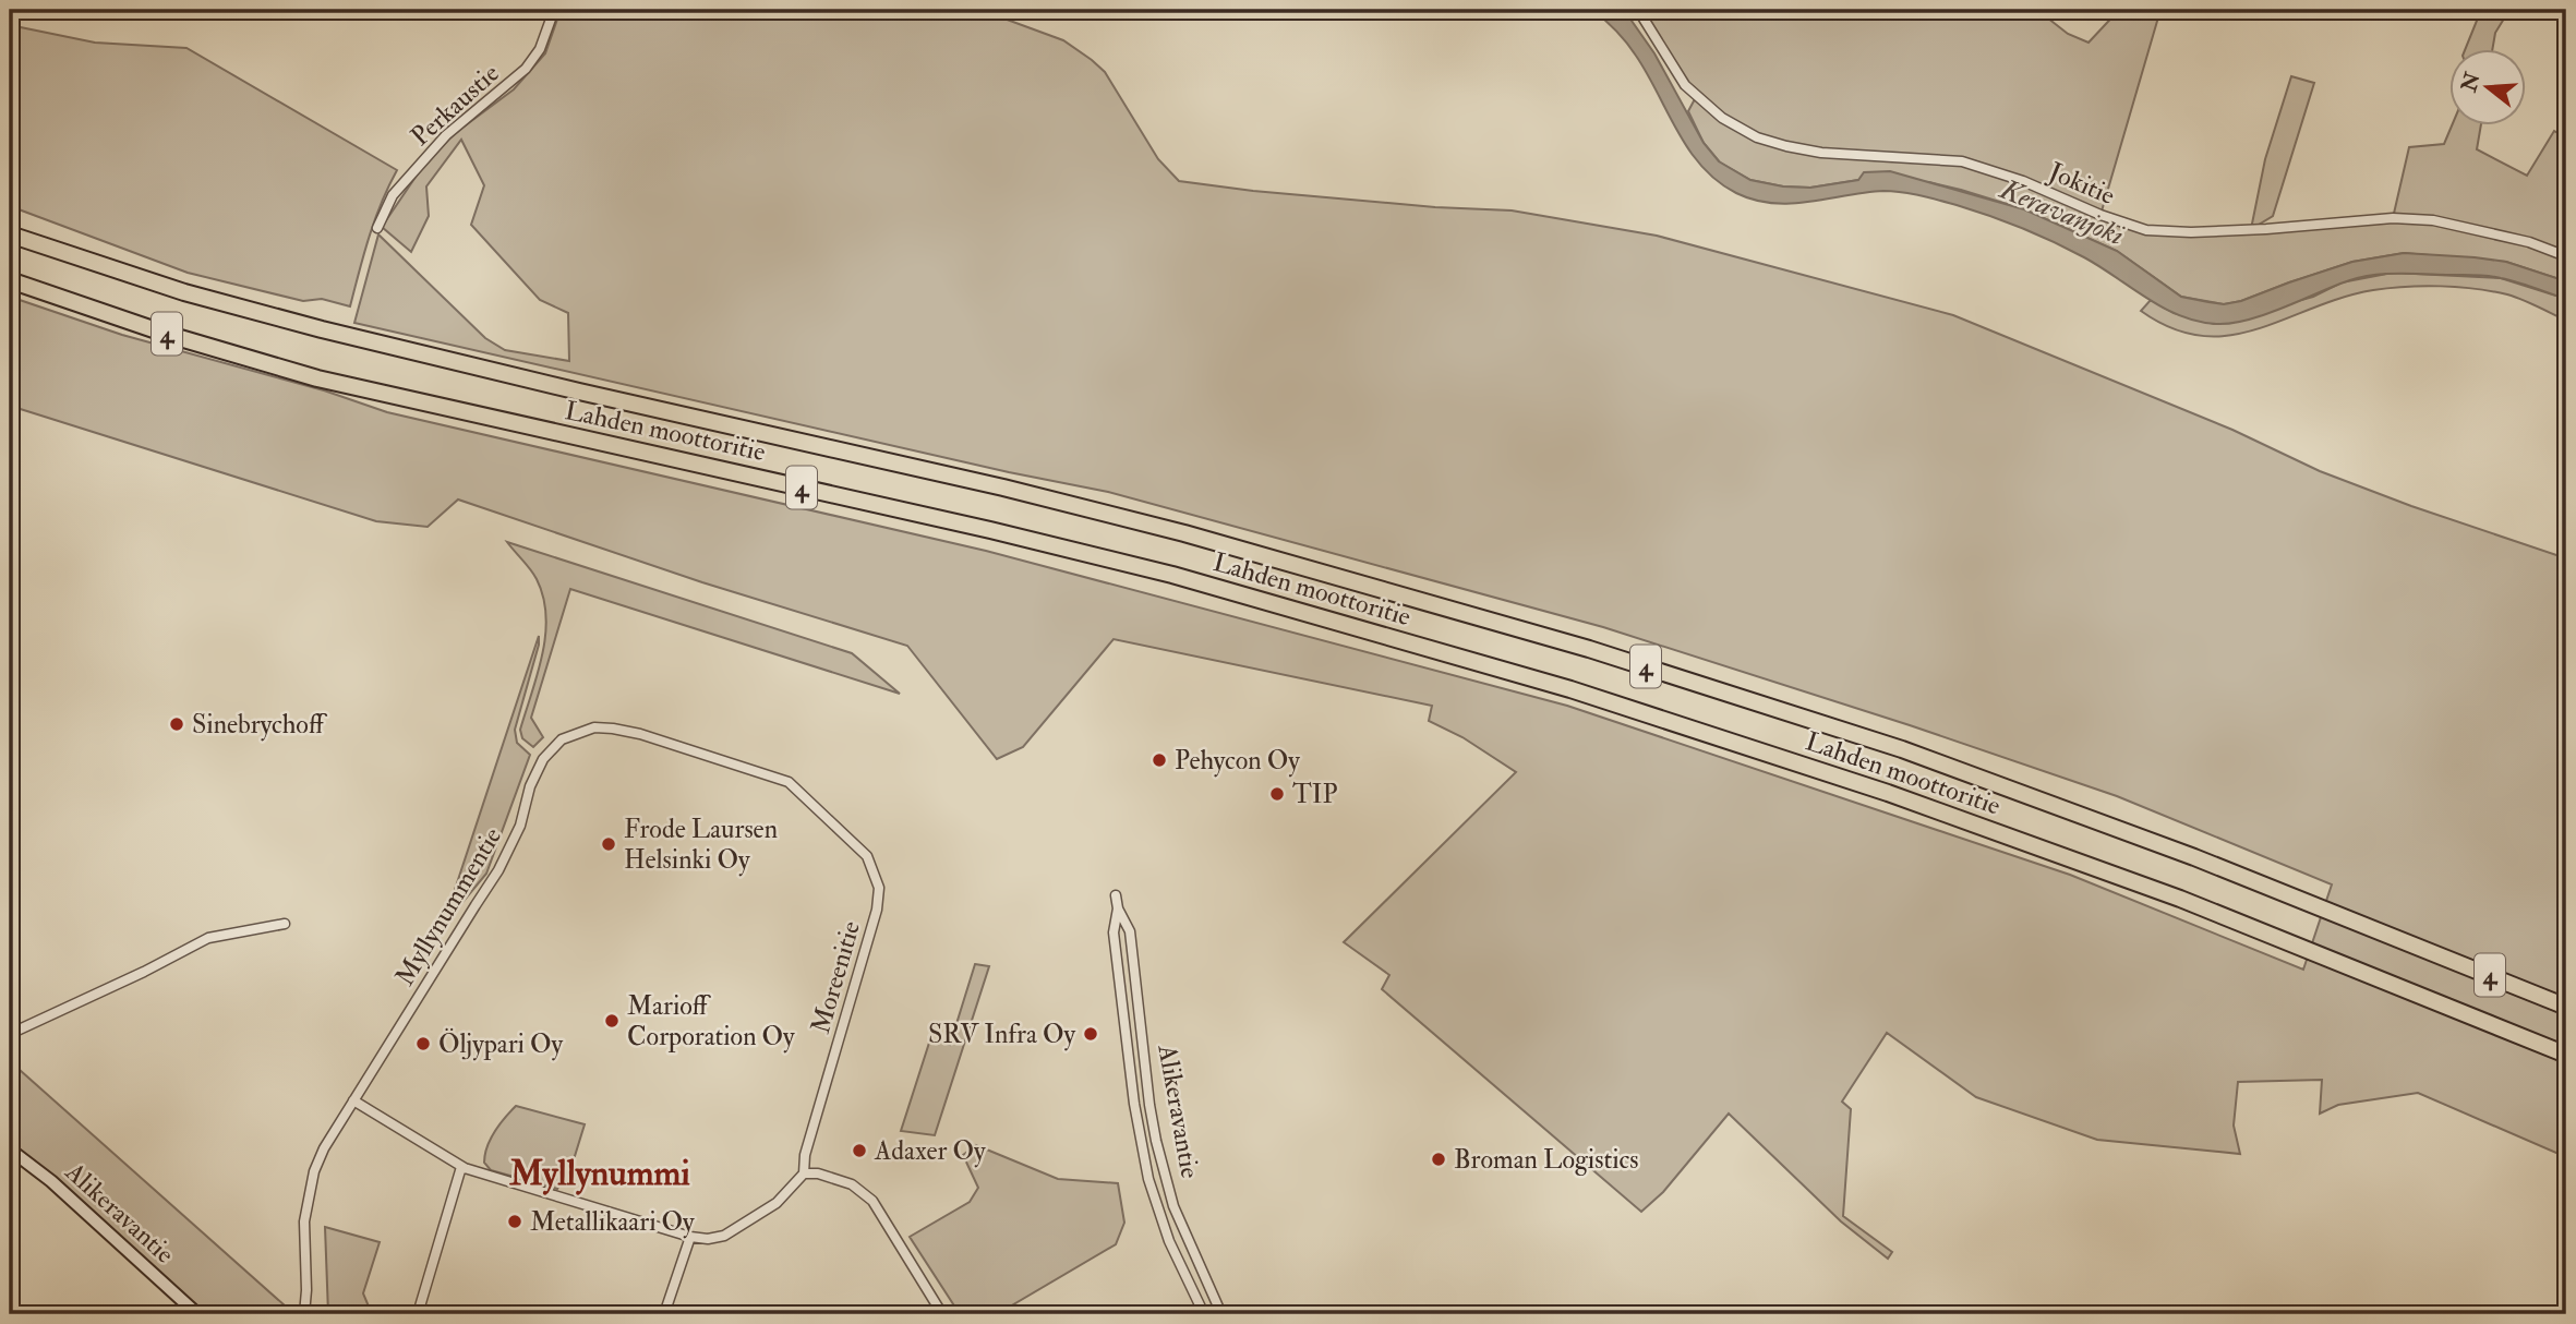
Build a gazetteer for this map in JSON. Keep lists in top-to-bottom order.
{
  "streets": {
    "highway": ["4", "Lahden moottoritie"],
    "street": [
      "Perkaustie",
      "Jokitie",
      "Myllynummentie",
      "Moreenitie",
      "Alikeravantie"
    ]
  },
  "crossings": [
    ["Myllynummentie", "Moreenitie"]
  ],
  "districts": ["Myllynummi"],
  "water": ["Keravanjoki"],
  "places": [
    "Sinebrychoff",
    "Pehycon Oy",
    "TIP",
    "Frode Laursen Helsinki Oy",
    "Marioff Corporation Oy",
    "SRV Infra Oy",
    "Öljypari Oy",
    "Adaxer Oy",
    "Broman Logistics",
    "Metallikaari Oy"
  ],
  "north": "left"
}
